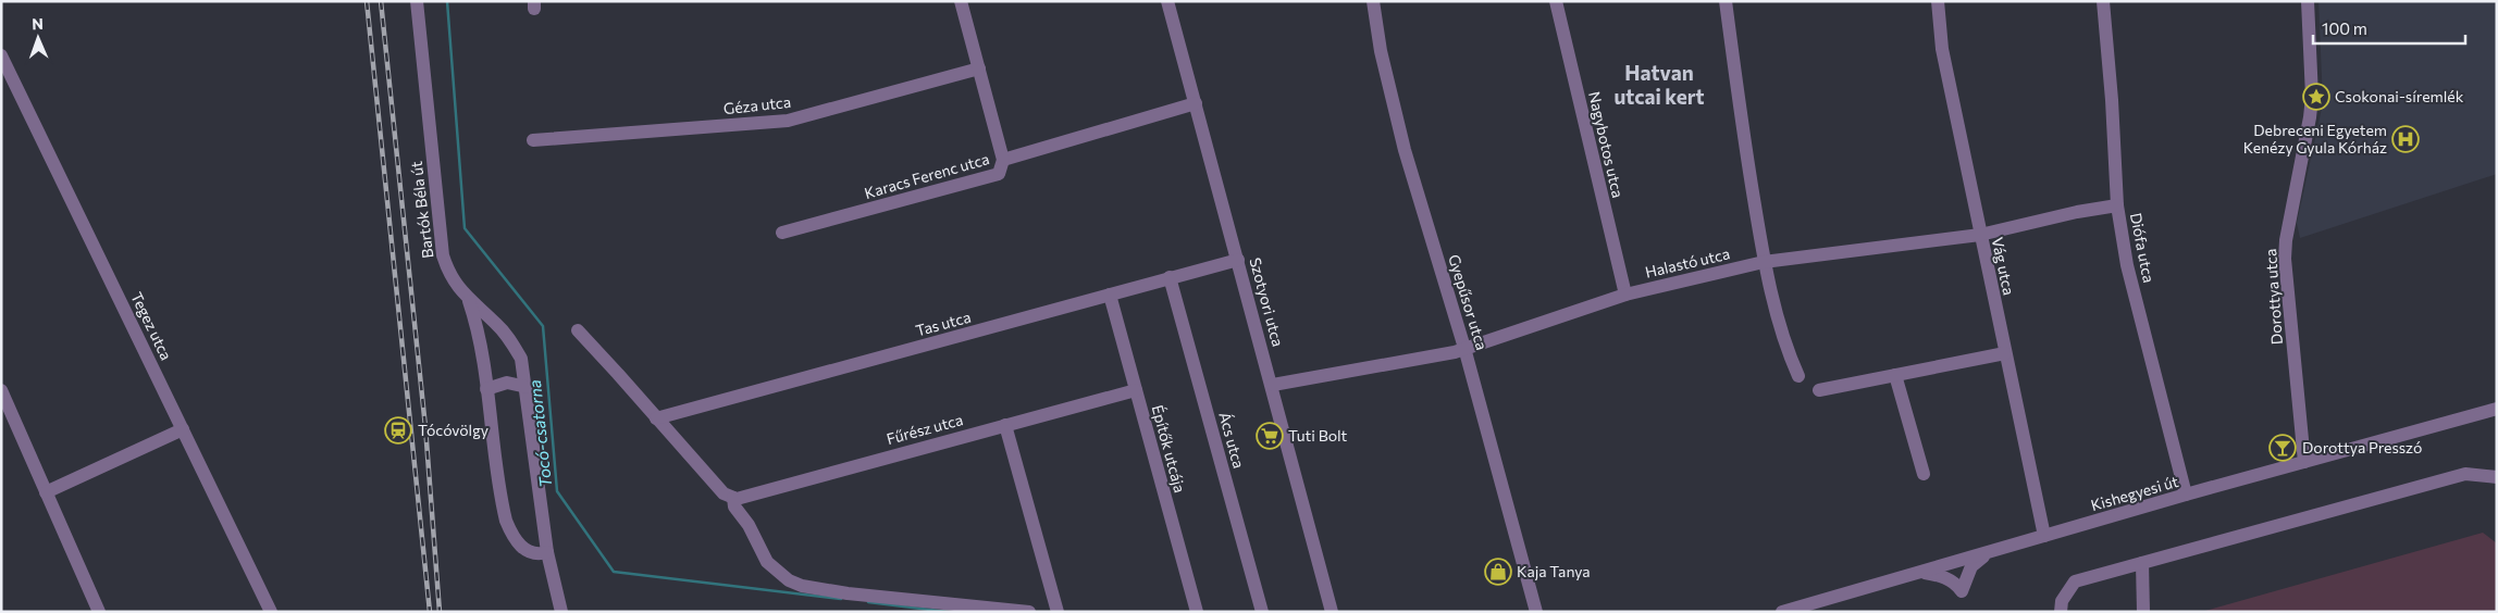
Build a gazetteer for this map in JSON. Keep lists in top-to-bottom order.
{
  "streets": {
    "street": [
      "Géza utca",
      "Nagybotos utca",
      "Karacs Ferenc utca",
      "Bartók Béla út",
      "Diófa utca",
      "Halastó utca",
      "Vág utca",
      "Dorottya utca",
      "Szotyori utca",
      "Gyepűsor utca",
      "Tas utca",
      "Tegez utca",
      "Fűrész utca",
      "Ács utca",
      "Építők utcája",
      "Kishegyesi út"
    ]
  },
  "crossings": [
    ["Nagybotos utca", "Halastó utca"],
    ["Karacs Ferenc utca", "Szotyori utca"],
    ["Diófa utca", "Halastó utca"],
    ["Diófa utca", "Kishegyesi út"],
    ["Halastó utca", "Vág utca"],
    ["Halastó utca", "Szotyori utca"],
    ["Halastó utca", "Gyepűsor utca"],
    ["Vág utca", "Kishegyesi út"],
    ["Dorottya utca", "Kishegyesi út"],
    ["Szotyori utca", "Tas utca"],
    ["Tas utca", "Ács utca"],
    ["Tas utca", "Építők utcája"],
    ["Fűrész utca", "Építők utcája"]
  ],
  "districts": ["Hatvan utcai kert"],
  "water": ["Tocó-csatorna"],
  "places": {
    "place": ["Csokonai-síremlék"],
    "hospital": ["Debreceni Egyetem Kenézy Gyula Kórház"],
    "station": ["Tócóvölgy"],
    "supermarket": ["Tuti Bolt"],
    "bar": ["Dorottya Presszó"],
    "shop": ["Kaja Tanya"]
  },
  "scale_bar": "100 m",
  "north": "top"
}
